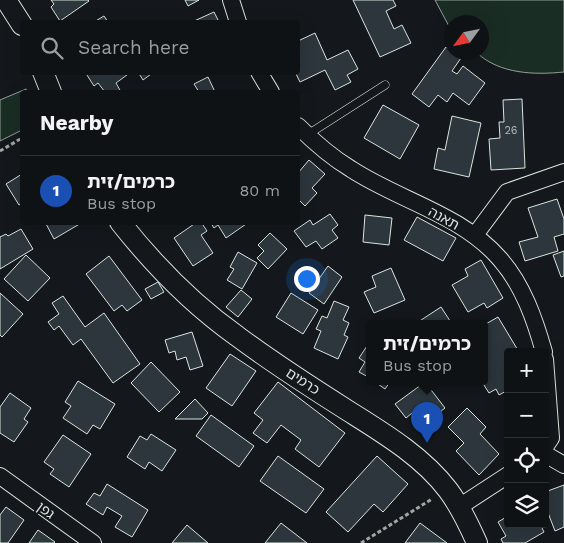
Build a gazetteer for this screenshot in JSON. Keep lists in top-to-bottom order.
{
  "streets": {
    "street": ["תאנה", "כרמים", "גפן"]
  },
  "house_numbers": ["26"],
  "north": "bottom left",
  "page": {
    "search": "Search here",
    "heading": "Nearby",
    "list": [
      {
        "mark": "1",
        "name": "כרמים/זית",
        "note": "Bus stop",
        "value": "80 m"
      }
    ],
    "popup": ["כרמים/זית", "Bus stop"],
    "map_buttons": ["+", "−"],
    "pins": "1"
  }
}
